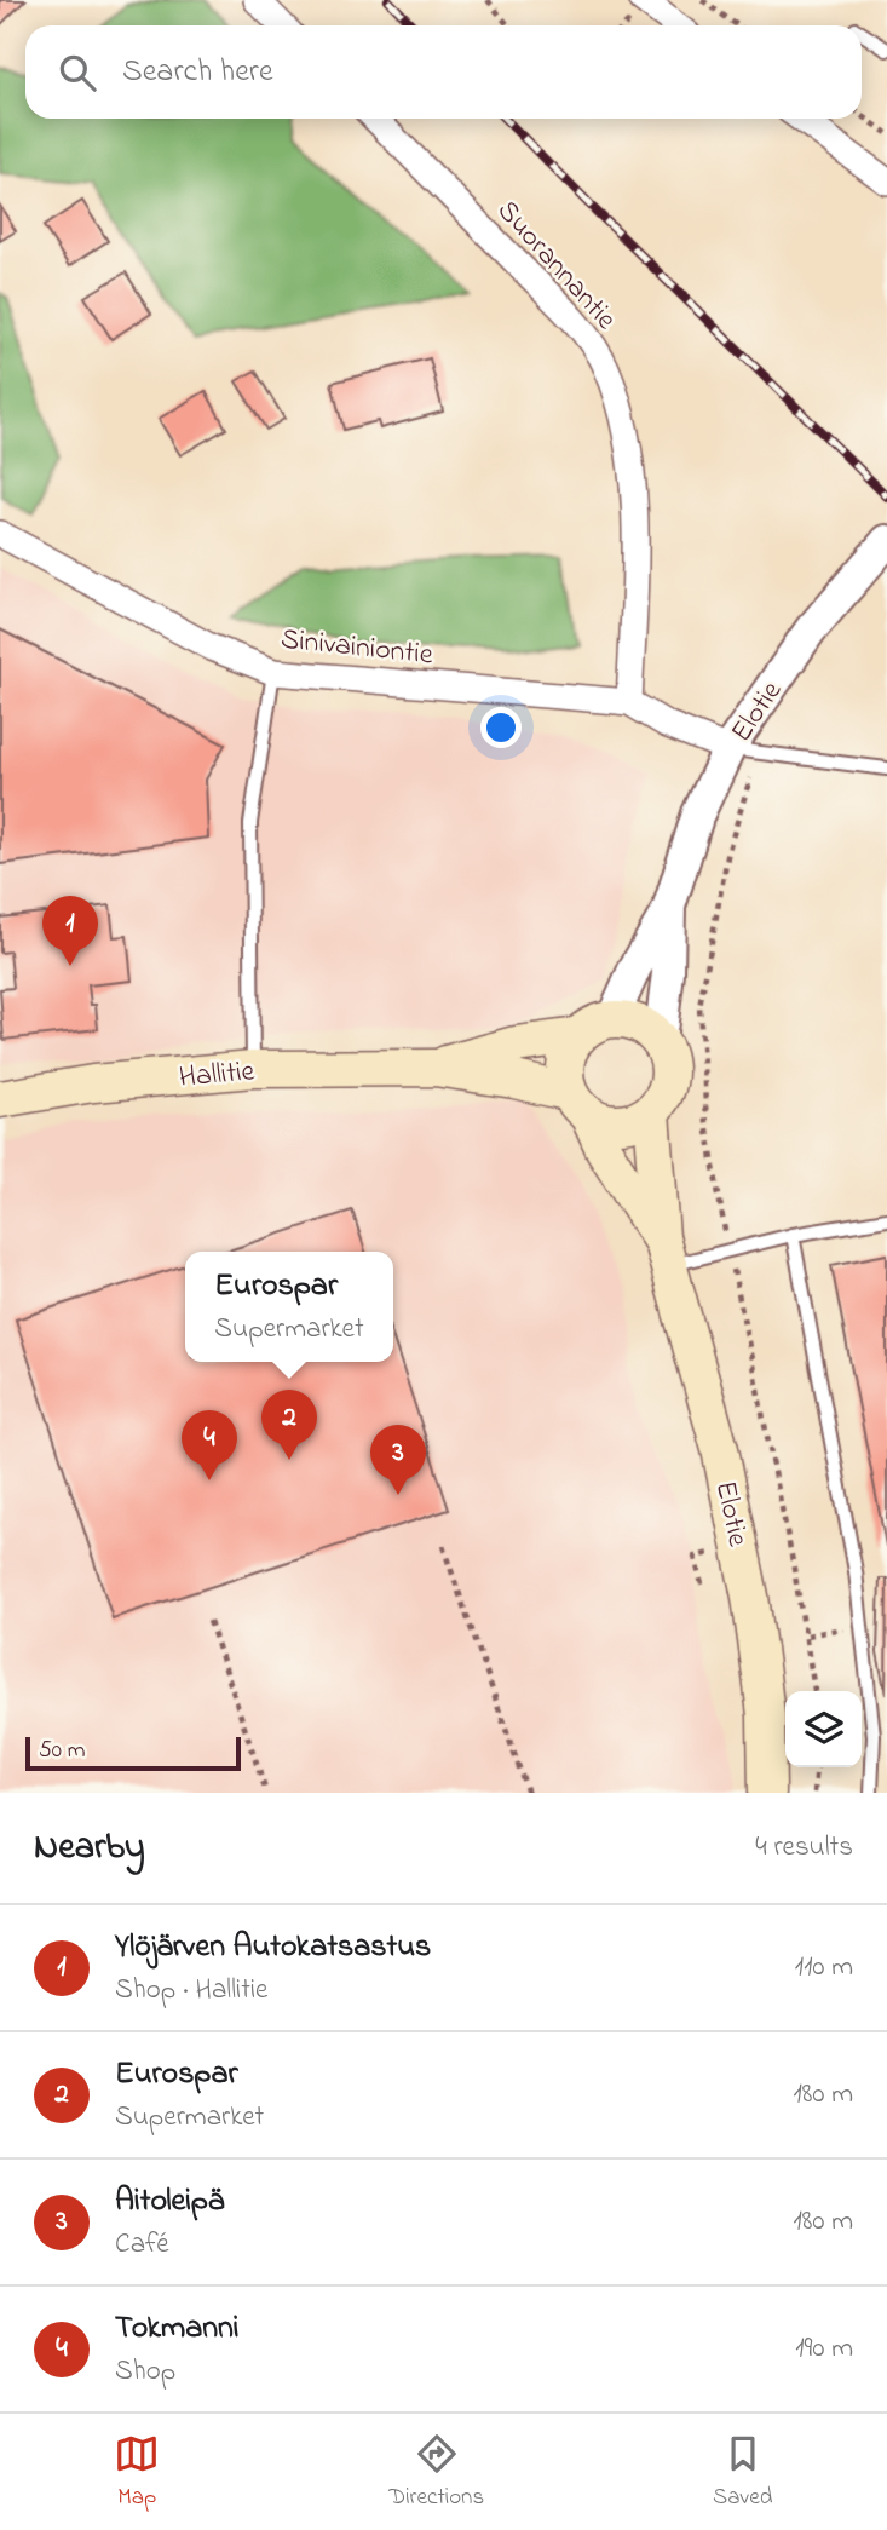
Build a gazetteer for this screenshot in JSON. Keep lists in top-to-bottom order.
{
  "streets": {
    "main road": ["Elotie", "Hallitie"],
    "street": ["Suorannantie", "Sinivainiontie"]
  },
  "crossings": [
    ["Suorannantie", "Sinivainiontie"],
    ["Sinivainiontie", "Elotie"],
    ["Elotie", "Hallitie"]
  ],
  "scale_bar": "50 m",
  "page": {
    "search": "Search here",
    "pins": [
      "1",
      "2",
      "4",
      "3"
    ],
    "popup": ["Eurospar", "Supermarket"],
    "scale": "50 m",
    "heading": ["Nearby", "4 results"],
    "list": [
      {
        "mark": "1",
        "name": "Ylöjärven Autokatsastus",
        "note": "Shop · Hallitie",
        "value": "110 m"
      },
      {
        "mark": "2",
        "name": "Eurospar",
        "note": "Supermarket",
        "value": "180 m"
      },
      {
        "mark": "3",
        "name": "Aitoleipä",
        "note": "Café",
        "value": "180 m"
      },
      {
        "mark": "4",
        "name": "Tokmanni",
        "note": "Shop",
        "value": "190 m"
      }
    ],
    "nav": ["Map", "Directions", "Saved"]
  }
}
